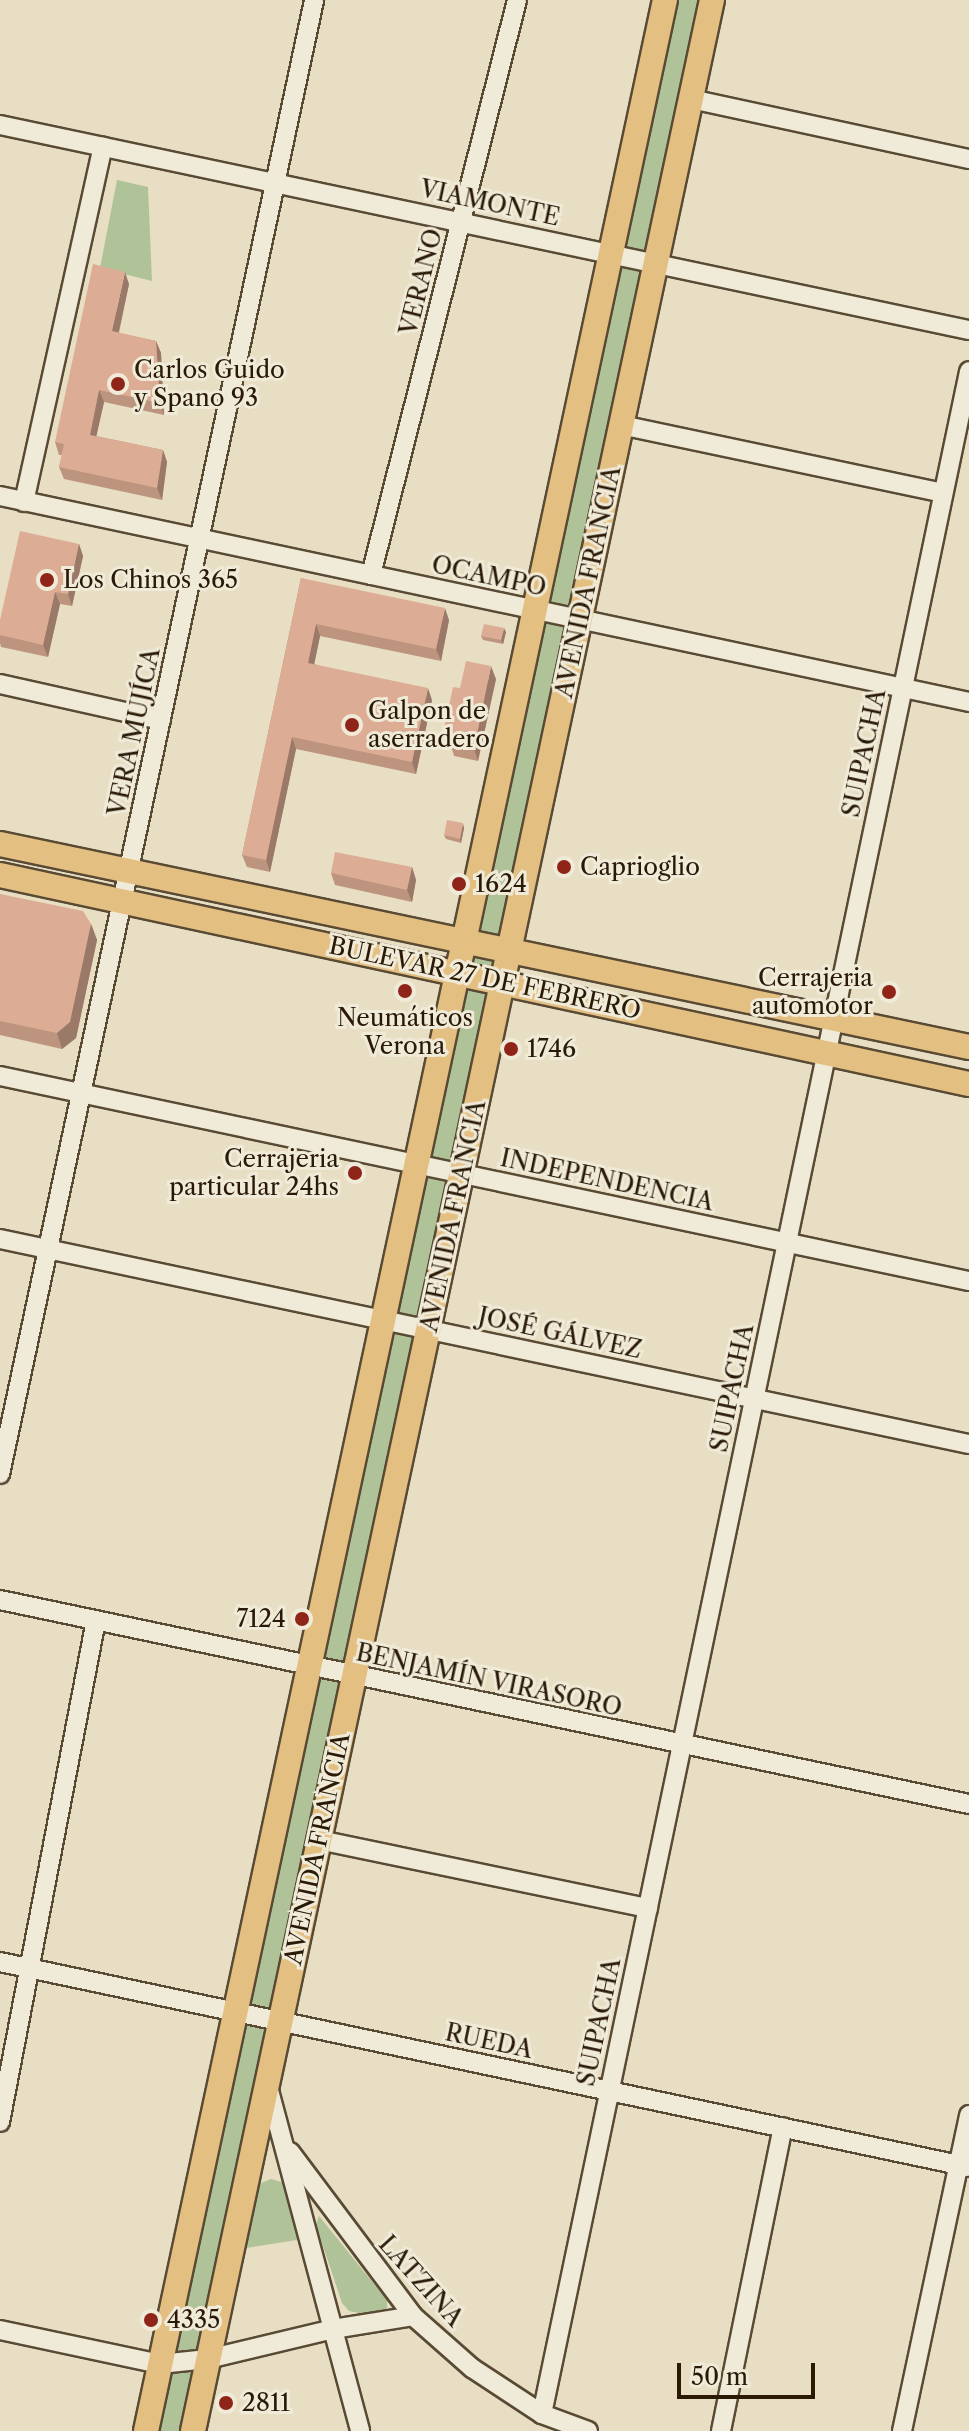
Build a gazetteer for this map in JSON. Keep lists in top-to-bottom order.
{
  "streets": {
    "main road": ["AVENIDA FRANCIA", "BULEVAR 27 DE FEBRERO"],
    "street": [
      "VIAMONTE",
      "VERANO",
      "OCAMPO",
      "VERA MUJÍCA",
      "SUIPACHA",
      "INDEPENDENCIA",
      "JOSÉ GÁLVEZ",
      "BENJAMÍN VIRASORO",
      "RUEDA",
      "LATZINA"
    ]
  },
  "crossings": [
    ["VIAMONTE", "VERANO"],
    ["VIAMONTE", "AVENIDA FRANCIA"],
    ["VIAMONTE", "VERA MUJÍCA"],
    ["VERANO", "OCAMPO"],
    ["OCAMPO", "AVENIDA FRANCIA"],
    ["OCAMPO", "VERA MUJÍCA"],
    ["OCAMPO", "SUIPACHA"],
    ["AVENIDA FRANCIA", "BULEVAR 27 DE FEBRERO"],
    ["AVENIDA FRANCIA", "INDEPENDENCIA"],
    ["AVENIDA FRANCIA", "JOSÉ GÁLVEZ"],
    ["AVENIDA FRANCIA", "BENJAMÍN VIRASORO"],
    ["AVENIDA FRANCIA", "RUEDA"],
    ["VERA MUJÍCA", "BULEVAR 27 DE FEBRERO"],
    ["VERA MUJÍCA", "INDEPENDENCIA"],
    ["VERA MUJÍCA", "JOSÉ GÁLVEZ"],
    ["SUIPACHA", "BULEVAR 27 DE FEBRERO"],
    ["SUIPACHA", "INDEPENDENCIA"],
    ["SUIPACHA", "JOSÉ GÁLVEZ"],
    ["SUIPACHA", "BENJAMÍN VIRASORO"],
    ["SUIPACHA", "RUEDA"],
    ["SUIPACHA", "LATZINA"]
  ],
  "places": [
    "Carlos Guido y Spano 93",
    "Los Chinos 365",
    "Galpon de aserradero",
    "Caprioglio",
    "1624",
    "Neumáticos Verona",
    "Cerrajeria automotor",
    "1746",
    "Cerrajeria particular 24hs",
    "7124",
    "4335",
    "2811"
  ],
  "scale_bar": "50 m"
}
